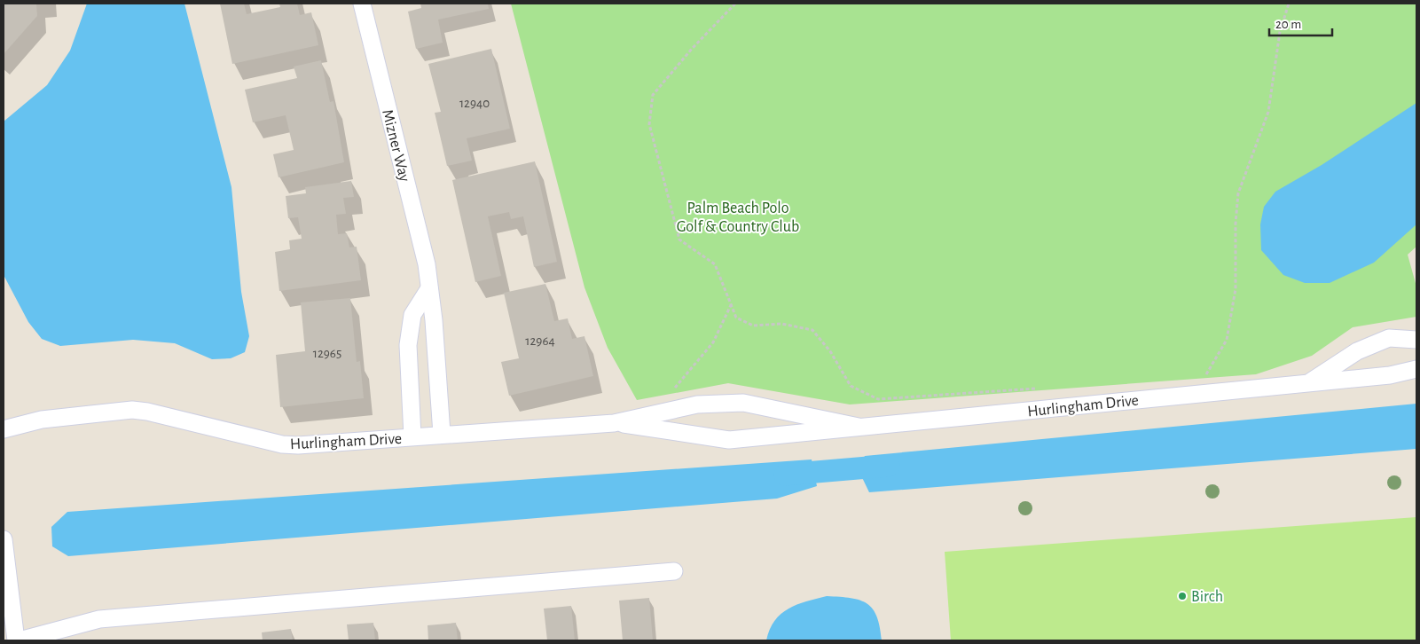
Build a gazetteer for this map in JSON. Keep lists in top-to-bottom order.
{
  "streets": {
    "street": ["Mizner Way", "Hurlingham Drive"]
  },
  "crossings": [
    ["Mizner Way", "Hurlingham Drive"]
  ],
  "parks": ["Palm Beach Polo Golf & Country Club"],
  "places": ["Birch"],
  "house_numbers": ["12940", "12964", "12965"],
  "scale_bar": "20 m"
}
